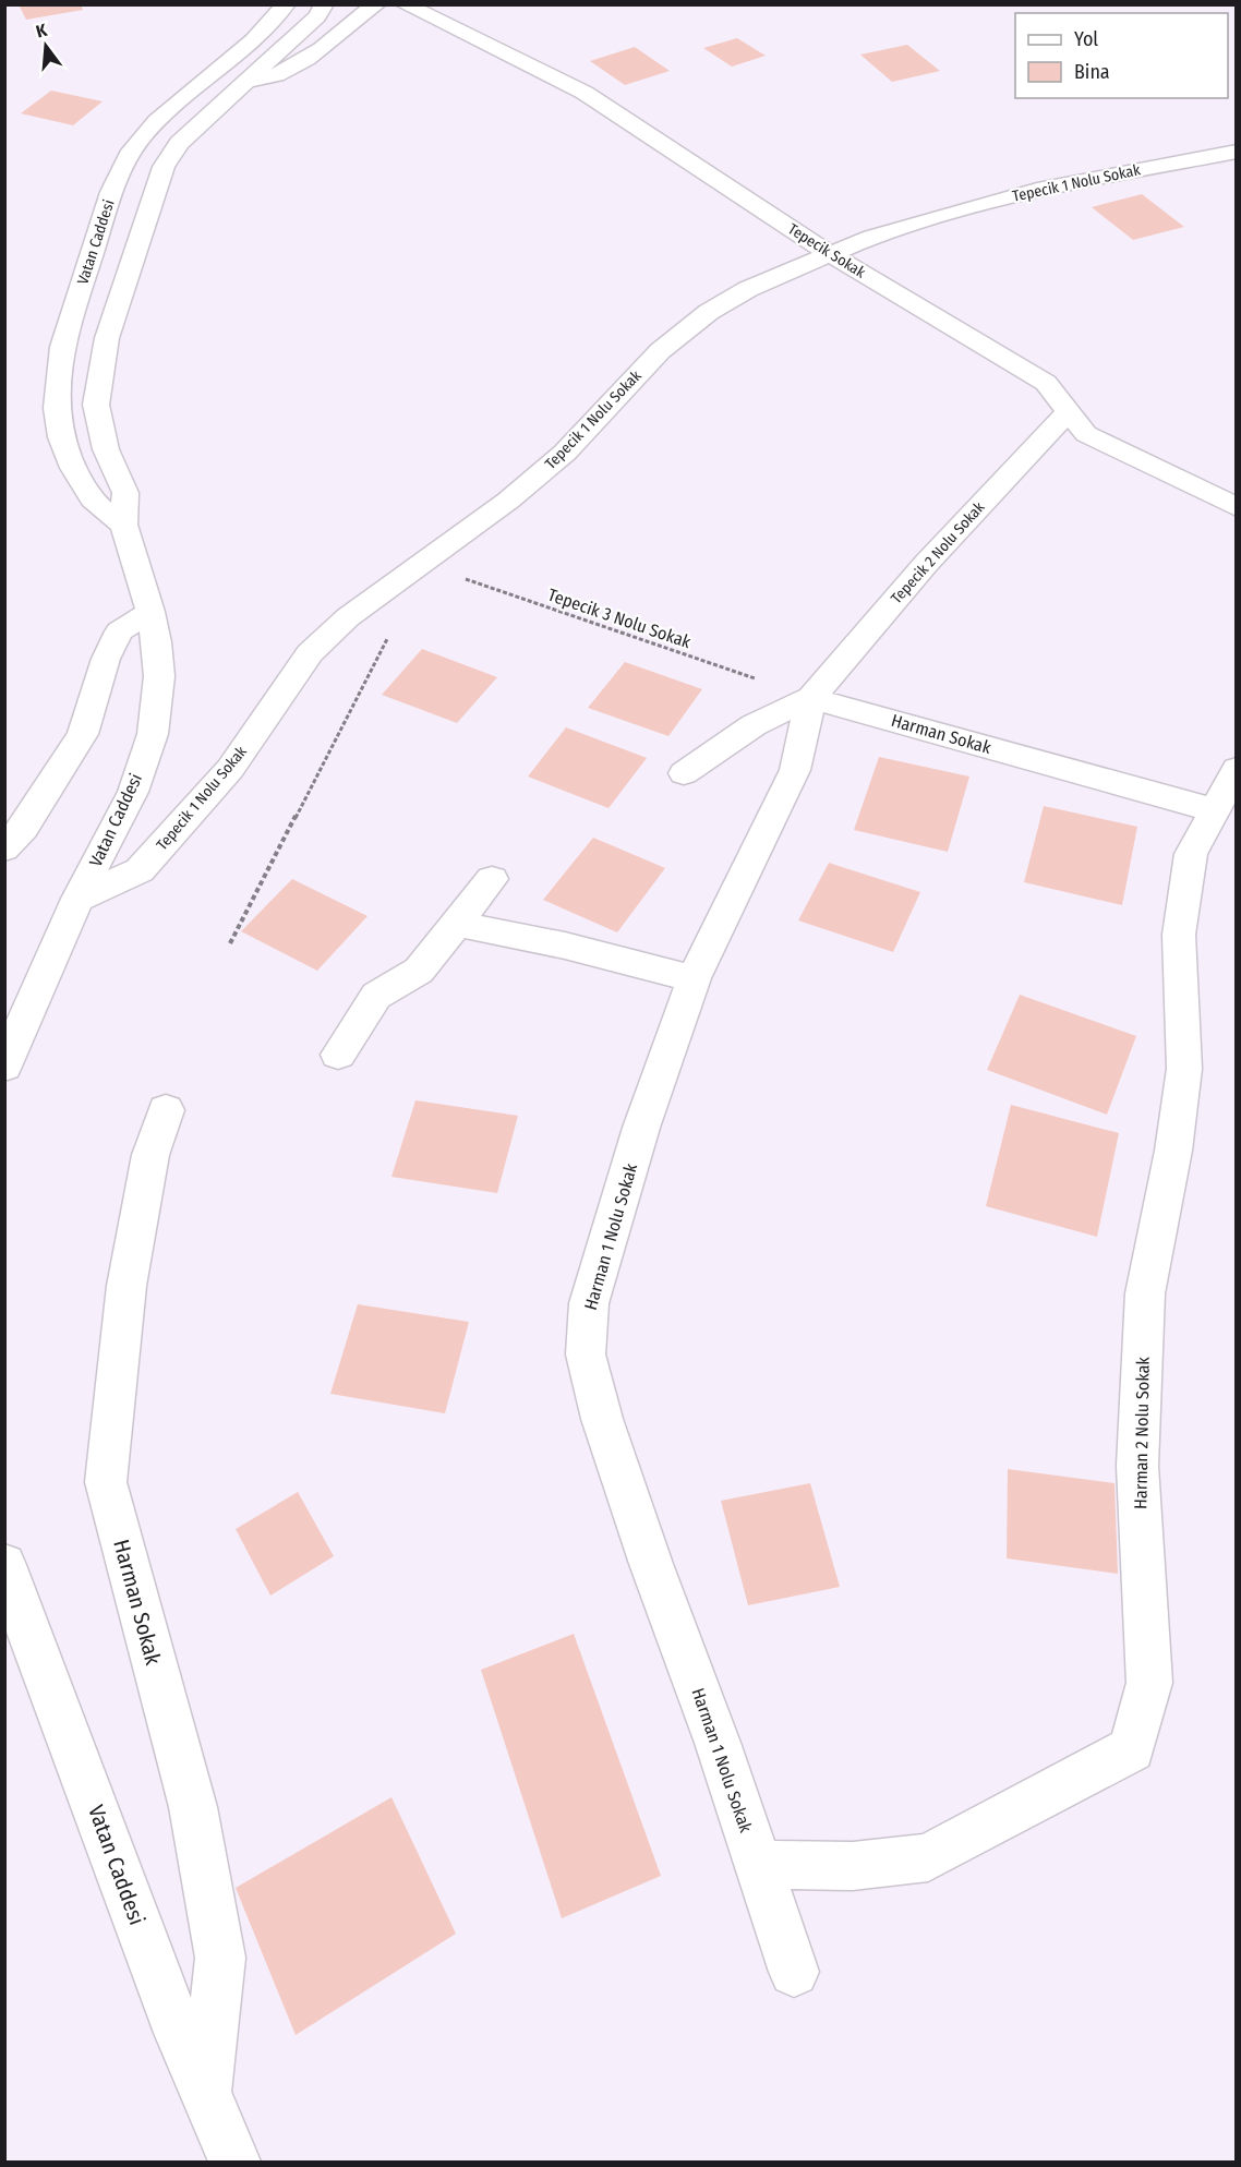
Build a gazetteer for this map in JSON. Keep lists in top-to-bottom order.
{
  "streets": {
    "street": [
      "Tepecik 1 Nolu Sokak",
      "Vatan Caddesi",
      "Tepecik Sokak",
      "Tepecik 2 Nolu Sokak",
      "Harman Sokak",
      "Harman 1 Nolu Sokak",
      "Harman 2 Nolu Sokak"
    ],
    "path": ["Tepecik 3 Nolu Sokak"]
  },
  "crossings": [
    ["Tepecik 1 Nolu Sokak", "Vatan Caddesi"],
    ["Tepecik 1 Nolu Sokak", "Tepecik Sokak"],
    ["Tepecik 1 Nolu Sokak", "Tepecik 3 Nolu Sokak"],
    ["Vatan Caddesi", "Harman Sokak"],
    ["Tepecik Sokak", "Tepecik 2 Nolu Sokak"],
    ["Tepecik 2 Nolu Sokak", "Tepecik 3 Nolu Sokak"],
    ["Tepecik 2 Nolu Sokak", "Harman Sokak"],
    ["Tepecik 2 Nolu Sokak", "Harman 1 Nolu Sokak"],
    ["Tepecik 3 Nolu Sokak", "Harman Sokak"],
    ["Tepecik 3 Nolu Sokak", "Harman 1 Nolu Sokak"],
    ["Harman Sokak", "Harman 1 Nolu Sokak"],
    ["Harman Sokak", "Harman 2 Nolu Sokak"],
    ["Harman 1 Nolu Sokak", "Harman 2 Nolu Sokak"]
  ],
  "legend": ["Yol", "Bina"],
  "north": "top"
}
